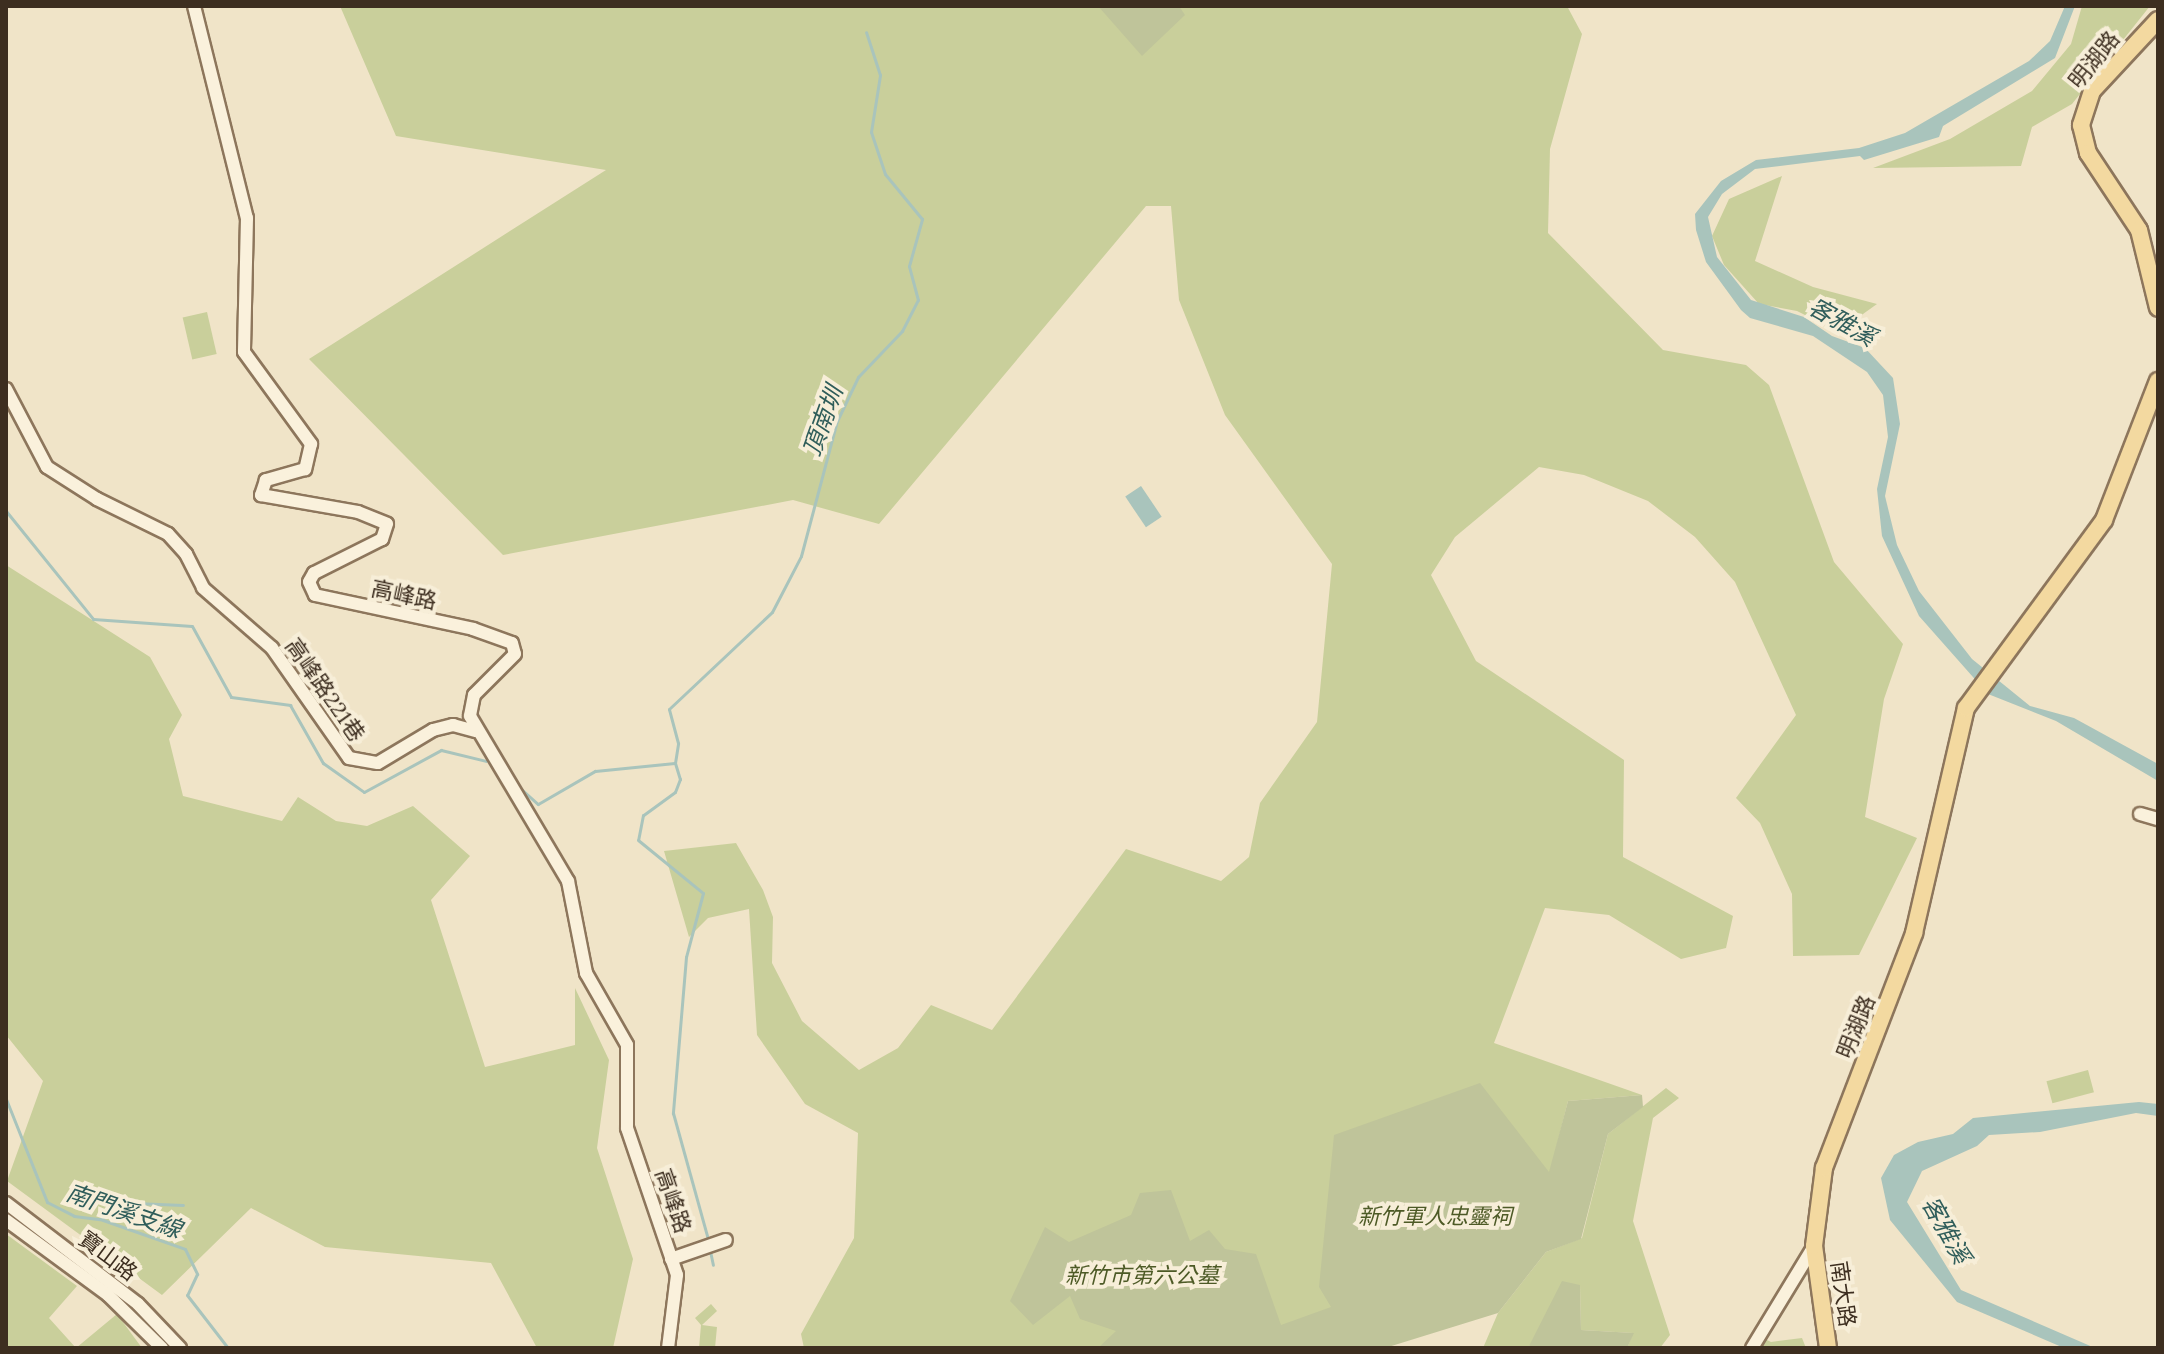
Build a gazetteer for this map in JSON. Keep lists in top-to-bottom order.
{
  "streets": {
    "main road": ["明湖路", "南大路"],
    "street": ["高峰路", "高峰路221巷", "寶山路"]
  },
  "crossings": [
    ["明湖路", "南大路"],
    ["高峰路", "高峰路221巷"]
  ],
  "water": ["客雅溪", "頂南圳", "南門溪支線"],
  "parks": ["新竹軍人忠靈祠", "新竹市第六公墓"]
}
